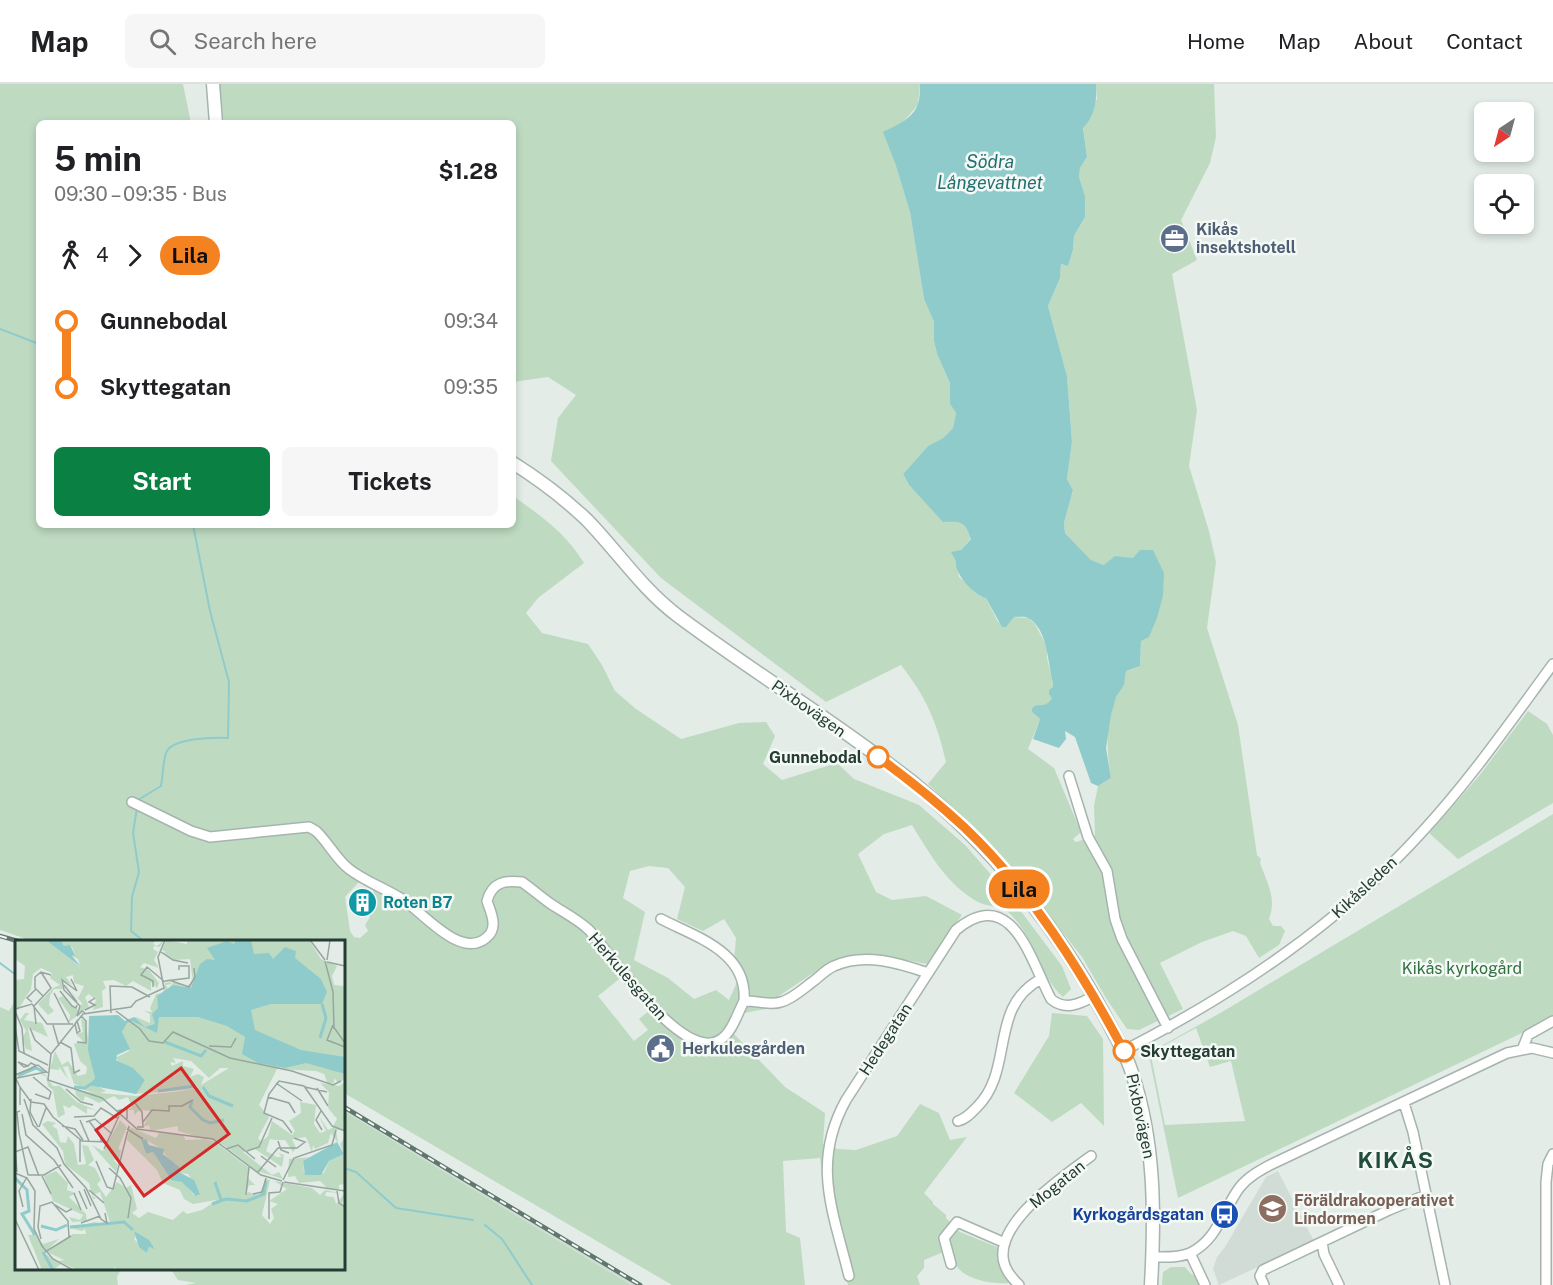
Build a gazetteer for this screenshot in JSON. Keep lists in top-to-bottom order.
{
  "streets": {
    "street": [
      "Pixbovägen",
      "Kikåsleden",
      "Herkulesgatan",
      "Hedegatan",
      "Mogatan"
    ]
  },
  "crossings": [
    ["Pixbovägen", "Kikåsleden"],
    ["Pixbovägen", "Hedegatan"]
  ],
  "districts": ["KIKÅS"],
  "water": ["Södra Långevattnet"],
  "parks": ["Kikås kyrkogård"],
  "places": {
    "office": ["Kikås insektshotell"],
    "other": ["Gunnebodal", "Skyttegatan"],
    "building": ["Roten B7"],
    "public building": ["Herkulesgården"],
    "school or university": ["Föräldrakooperativet Lindormen"],
    "bus stop": ["Kyrkogårdsgatan"]
  },
  "lines": ["bus line Lila"],
  "north": "bottom left",
  "page": {
    "header": "Map",
    "search": "Search here",
    "nav": [
      "Home",
      "Map",
      "About",
      "Contact"
    ],
    "on_map": "Lila",
    "heading": ["5 min", "09:30 – 09:35 · Bus", "$1.28"],
    "legs": ["4", "Lila"],
    "list": [
      {
        "name": "Gunnebodal",
        "value": "09:34"
      },
      {
        "name": "Skyttegatan",
        "value": "09:35"
      }
    ],
    "buttons": ["Start", "Tickets"]
  }
}
